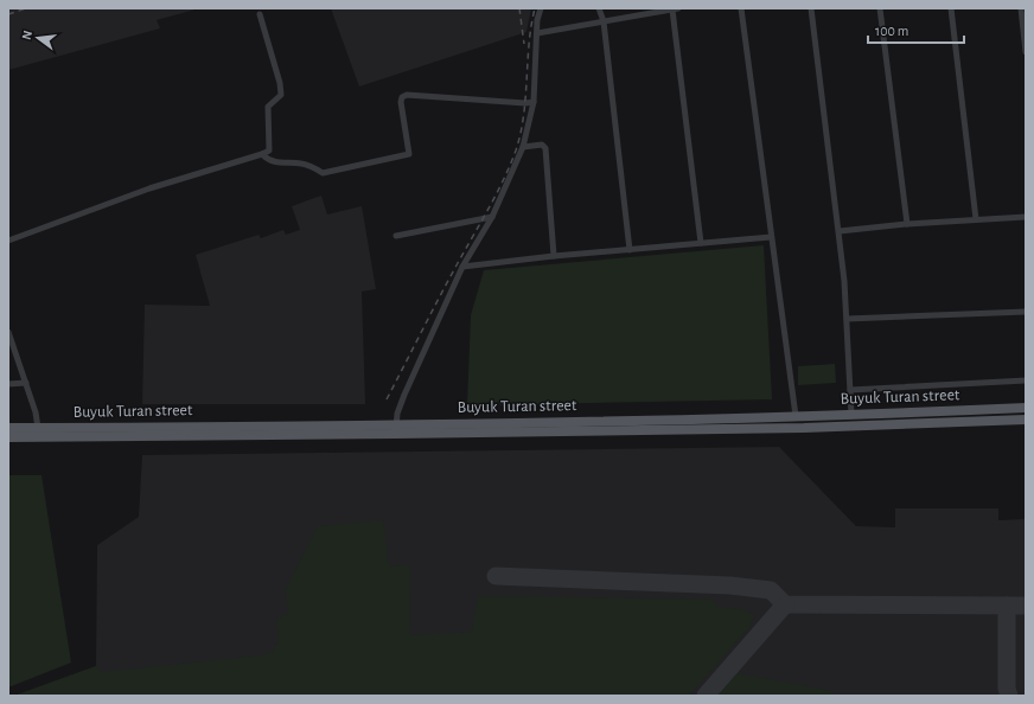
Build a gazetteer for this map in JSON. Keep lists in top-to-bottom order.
{
  "streets": {
    "main road": ["Buyuk Turan street"]
  },
  "scale_bar": "100 m",
  "north": "left"
}
